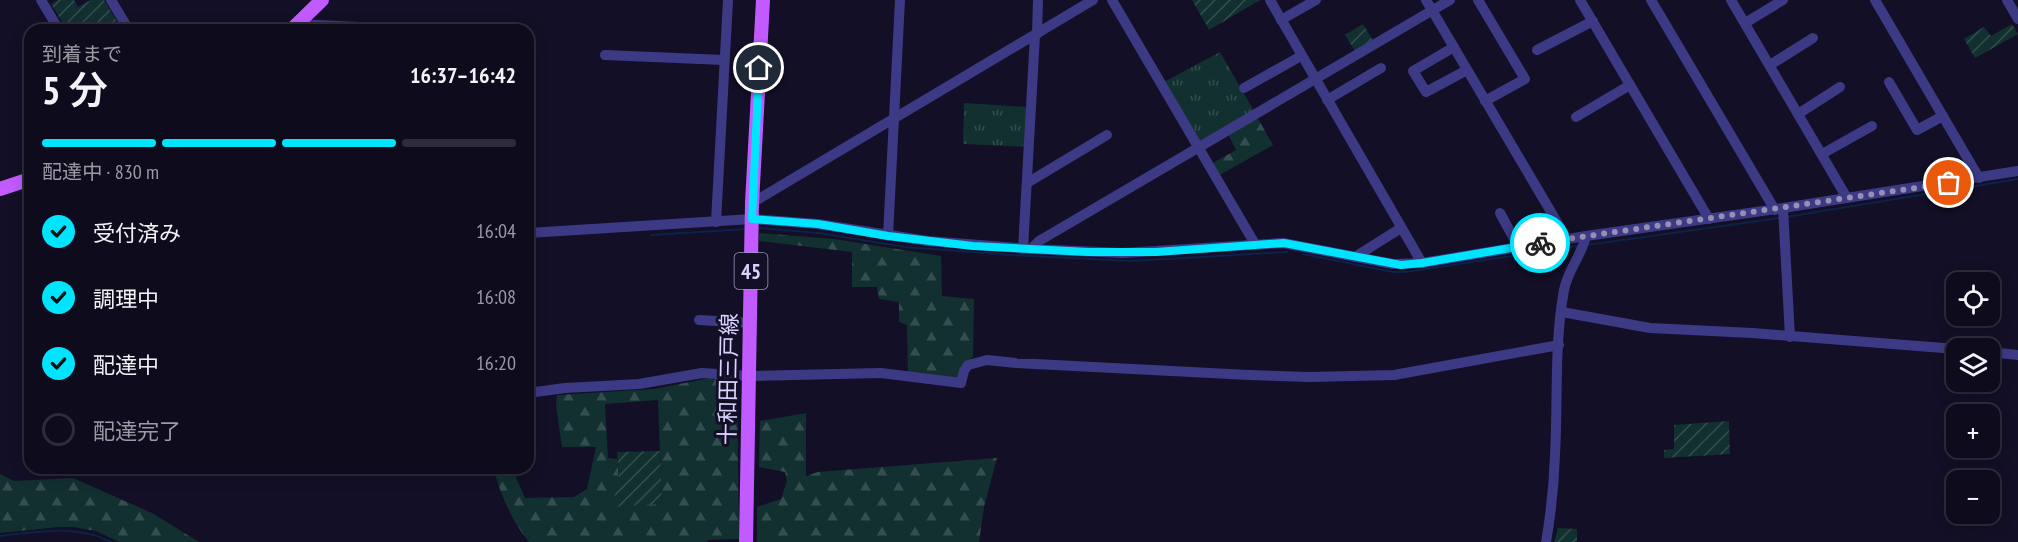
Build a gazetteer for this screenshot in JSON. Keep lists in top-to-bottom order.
{
  "streets": {
    "main road": ["45", "十和田三戸線"]
  },
  "page": {
    "heading": ["5 分", "到着まで", "16:37–16:42"],
    "bar": "配達中 · 830 m",
    "list": [
      ["受付済み", "16:04"],
      ["調理中", "16:08"],
      ["配達中", "16:20"],
      "配達完了"
    ],
    "map_buttons": ["+", "−"]
  }
}
